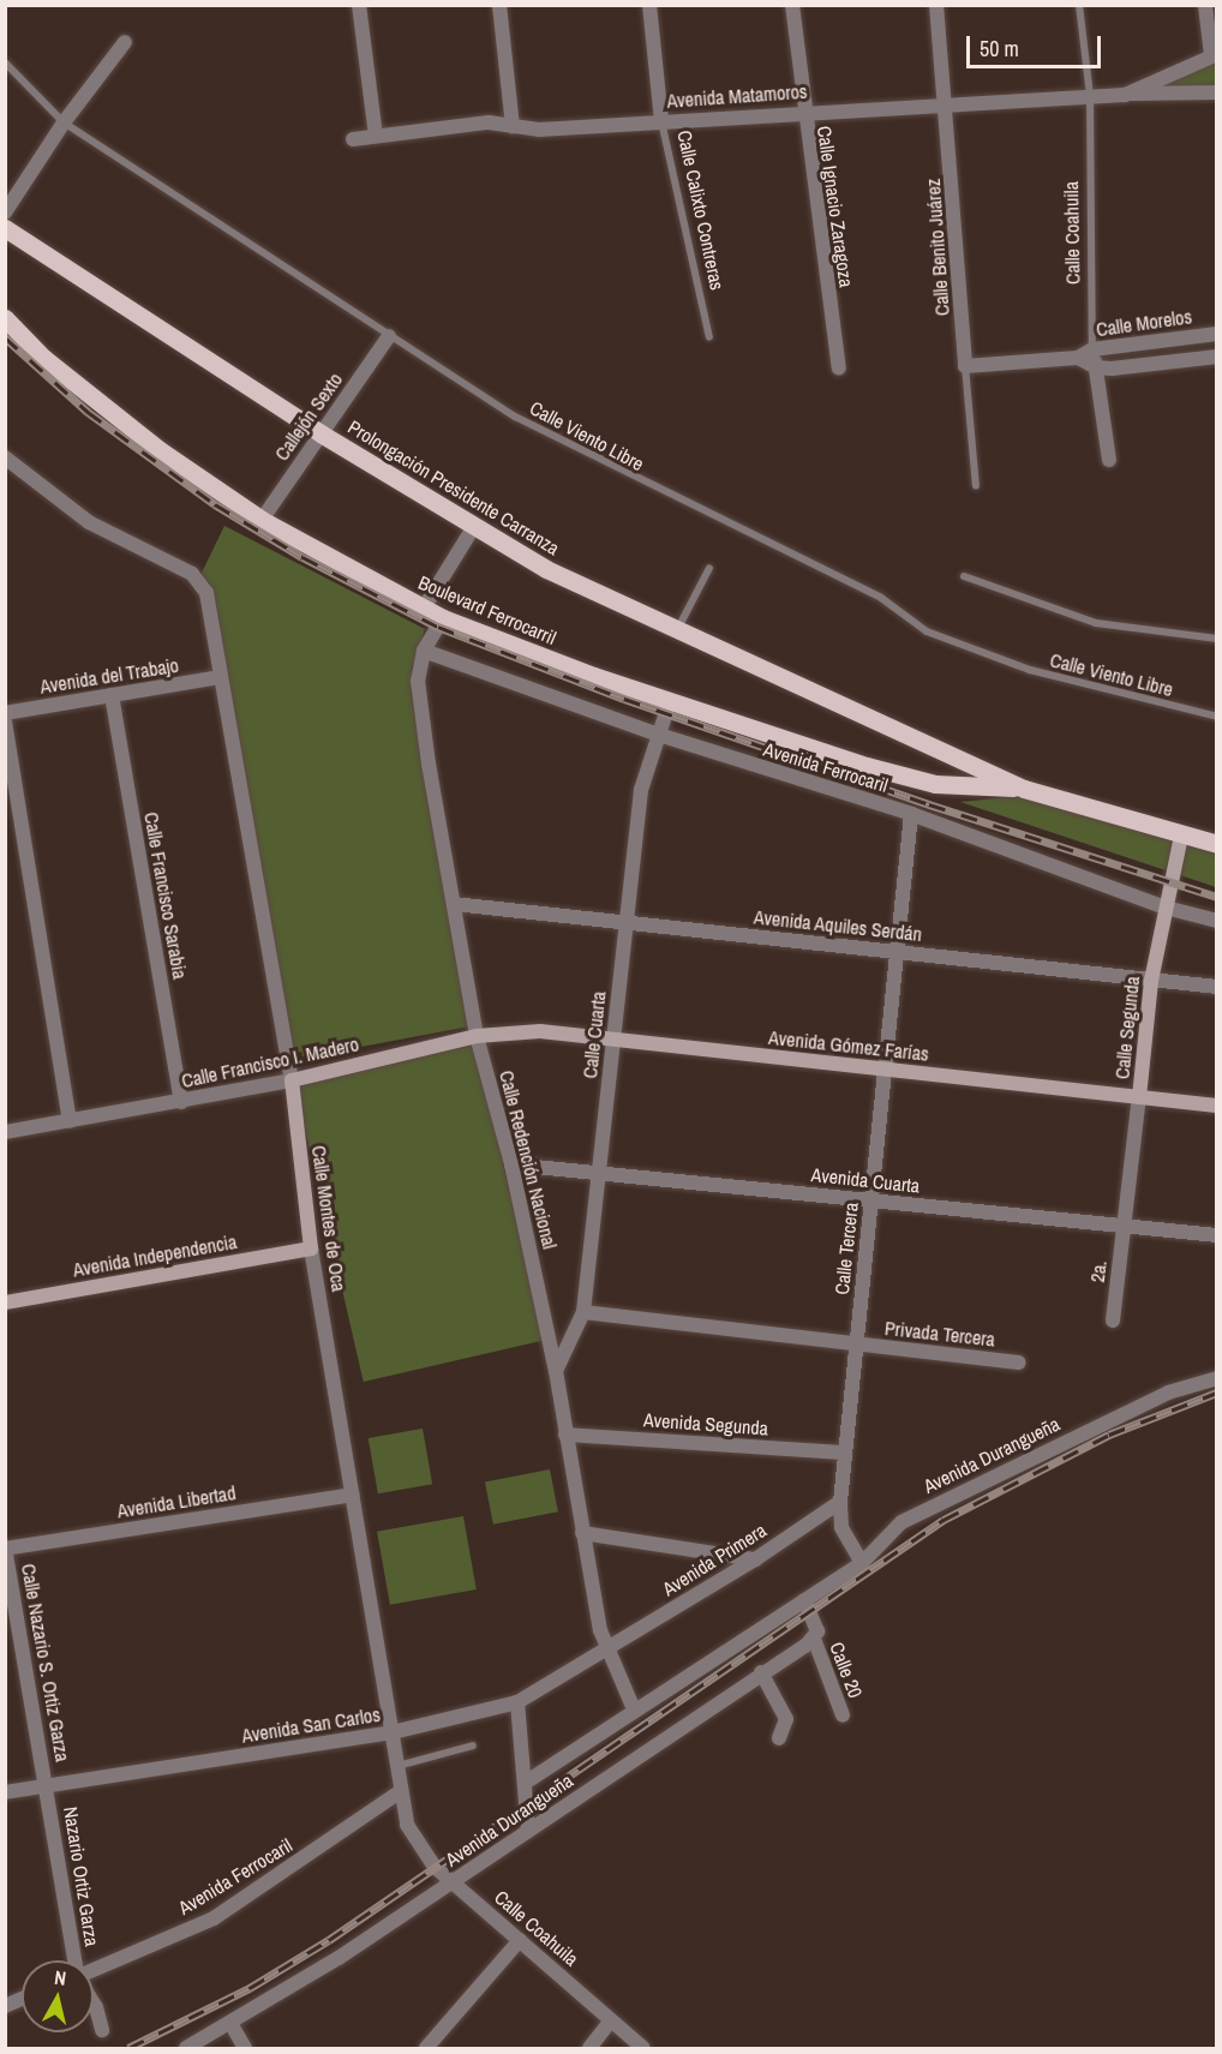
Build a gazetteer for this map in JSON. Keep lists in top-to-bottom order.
{
  "streets": {
    "main road": [
      "Prolongación Presidente Carranza",
      "Boulevard Ferrocarril",
      "Calle Segunda",
      "Avenida Gómez Farías",
      "Calle Francisco I. Madero",
      "Calle Montes de Oca",
      "Avenida Independencia"
    ],
    "street": [
      "Avenida Matamoros",
      "Calle Ignacio Zaragoza",
      "Calle Calixto Contreras",
      "Calle Coahuila",
      "Calle Benito Juárez",
      "Calle Morelos",
      "Callejón Sexto",
      "Avenida del Trabajo",
      "Avenida Ferrocaril",
      "Calle Francisco Sarabia",
      "Avenida Aquiles Serdán",
      "Calle Cuarta",
      "Calle Redención Nacional",
      "Avenida Cuarta",
      "Calle Tercera",
      "2a.",
      "Privada Tercera",
      "Avenida Segunda",
      "Avenida Durangueña",
      "Avenida Libertad",
      "Avenida Primera",
      "Calle Nazario S. Ortiz Garza",
      "Calle 20",
      "Avenida San Carlos",
      "Nazario Ortiz Garza"
    ],
    "lane": ["Calle Viento Libre"]
  },
  "crossings": [
    ["Avenida Matamoros", "Calle Ignacio Zaragoza"],
    ["Avenida Matamoros", "Calle Calixto Contreras"],
    ["Avenida Matamoros", "Calle Coahuila"],
    ["Avenida Matamoros", "Calle Benito Juárez"],
    ["Calle Coahuila", "Calle Morelos"],
    ["Calle Coahuila", "Calle Montes de Oca"],
    ["Calle Coahuila", "Avenida Durangueña"],
    ["Calle Benito Juárez", "Calle Morelos"],
    ["Callejón Sexto", "Calle Viento Libre"],
    ["Callejón Sexto", "Prolongación Presidente Carranza"],
    ["Callejón Sexto", "Boulevard Ferrocarril"],
    ["Prolongación Presidente Carranza", "Boulevard Ferrocarril"],
    ["Boulevard Ferrocarril", "Calle Cuarta"],
    ["Boulevard Ferrocarril", "Calle Redención Nacional"],
    ["Avenida del Trabajo", "Calle Francisco Sarabia"],
    ["Avenida del Trabajo", "Calle Montes de Oca"],
    ["Avenida Ferrocaril", "Calle Segunda"],
    ["Avenida Ferrocaril", "Calle Cuarta"],
    ["Avenida Ferrocaril", "Calle Redención Nacional"],
    ["Avenida Ferrocaril", "Calle Montes de Oca"],
    ["Avenida Ferrocaril", "Calle Tercera"],
    ["Calle Francisco Sarabia", "Calle Francisco I. Madero"],
    ["Avenida Aquiles Serdán", "Calle Segunda"],
    ["Avenida Aquiles Serdán", "Calle Cuarta"],
    ["Avenida Aquiles Serdán", "Calle Redención Nacional"],
    ["Avenida Aquiles Serdán", "Calle Tercera"],
    ["Calle Segunda", "Avenida Gómez Farías"],
    ["Calle Segunda", "Avenida Cuarta"],
    ["Calle Segunda", "2a."],
    ["Calle Cuarta", "Avenida Gómez Farías"],
    ["Calle Cuarta", "Calle Redención Nacional"],
    ["Calle Cuarta", "Avenida Cuarta"],
    ["Avenida Gómez Farías", "Calle Francisco I. Madero"],
    ["Avenida Gómez Farías", "Calle Redención Nacional"],
    ["Avenida Gómez Farías", "Calle Tercera"],
    ["Calle Francisco I. Madero", "Calle Redención Nacional"],
    ["Calle Francisco I. Madero", "Calle Montes de Oca"],
    ["Calle Redención Nacional", "Avenida Cuarta"],
    ["Calle Redención Nacional", "Avenida Segunda"],
    ["Calle Redención Nacional", "Avenida Durangueña"],
    ["Calle Redención Nacional", "Avenida Primera"],
    ["Calle Redención Nacional", "Avenida San Carlos"],
    ["Avenida Cuarta", "Calle Tercera"],
    ["Avenida Cuarta", "2a."],
    ["Calle Montes de Oca", "Avenida Independencia"],
    ["Calle Montes de Oca", "Avenida Libertad"],
    ["Calle Montes de Oca", "Avenida San Carlos"],
    ["Calle Tercera", "Privada Tercera"],
    ["Calle Tercera", "Avenida Segunda"],
    ["Calle Tercera", "Avenida Durangueña"],
    ["Calle Tercera", "Avenida Primera"],
    ["Avenida Durangueña", "Calle 20"],
    ["Avenida Libertad", "Calle Nazario S. Ortiz Garza"],
    ["Avenida Primera", "Avenida San Carlos"],
    ["Calle Nazario S. Ortiz Garza", "Avenida San Carlos"],
    ["Calle Nazario S. Ortiz Garza", "Nazario Ortiz Garza"],
    ["Avenida San Carlos", "Nazario Ortiz Garza"]
  ],
  "scale_bar": "50 m",
  "north": "top"
}
